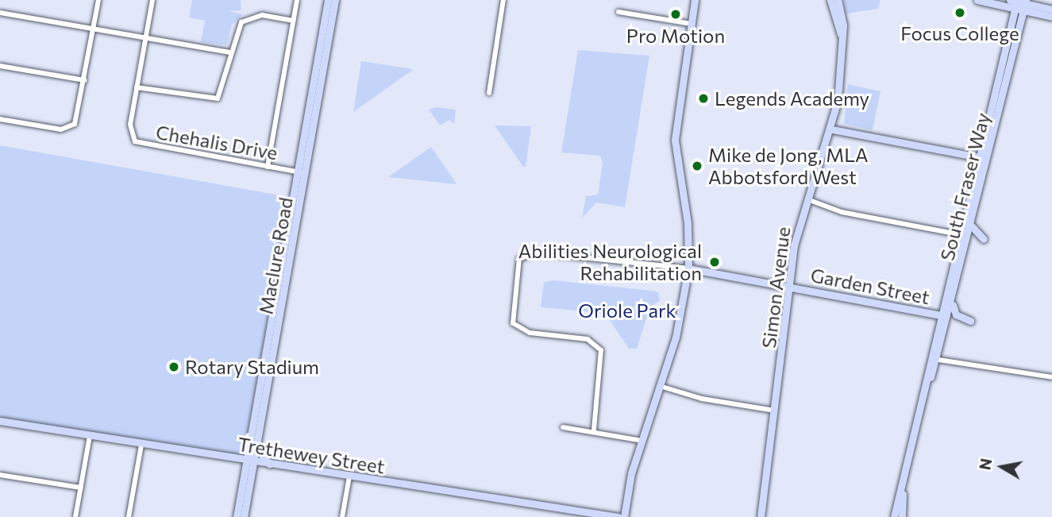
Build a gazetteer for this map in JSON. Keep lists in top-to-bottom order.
{
  "streets": {
    "main road": [
      "South Fraser Way",
      "Maclure Road",
      "Garden Street",
      "Simon Avenue",
      "Trethewey Street"
    ],
    "street": ["Chehalis Drive"]
  },
  "crossings": [
    ["Chehalis Drive", "Maclure Road"],
    ["South Fraser Way", "Garden Street"],
    ["Maclure Road", "Trethewey Street"],
    ["Garden Street", "Simon Avenue"]
  ],
  "parks": ["Oriole Park"],
  "places": [
    "Focus College",
    "Pro Motion",
    "Legends Academy",
    "Mike de Jong, MLA Abbotsford West",
    "Abilities Neurological Rehabilitation",
    "Rotary Stadium"
  ],
  "north": "left"
}
